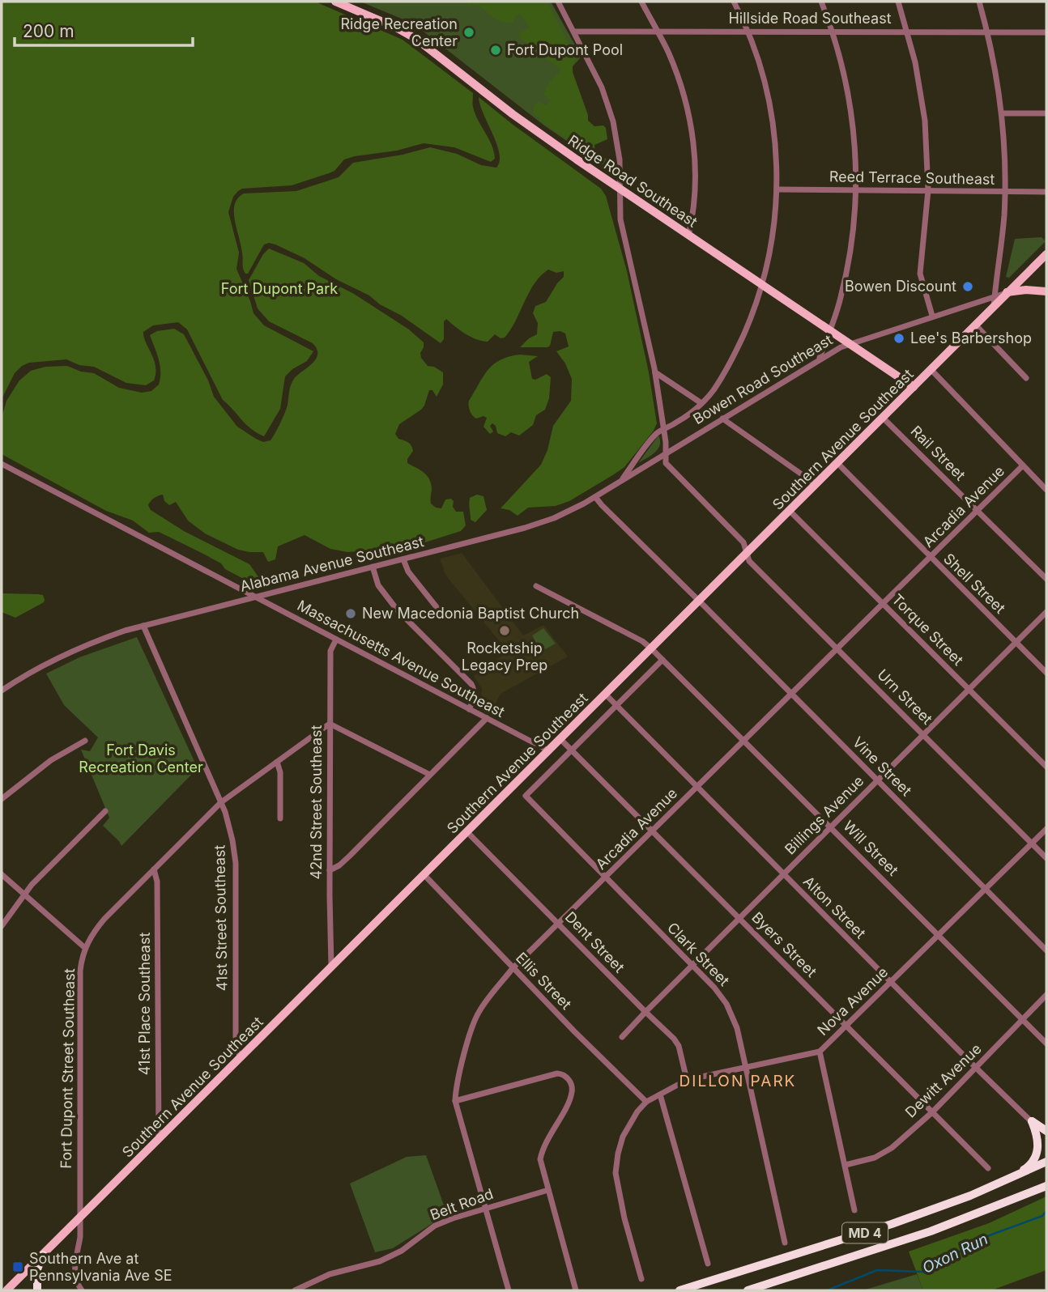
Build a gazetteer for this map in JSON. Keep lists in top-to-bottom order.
{
  "streets": {
    "highway": ["MD 4"],
    "main road": ["Ridge Road Southeast", "Southern Avenue Southeast"],
    "street": [
      "Hillside Road Southeast",
      "Reed Terrace Southeast",
      "Bowen Road Southeast",
      "Rail Street",
      "Arcadia Avenue",
      "Alabama Avenue Southeast",
      "Shell Street",
      "Torque Street",
      "Massachusetts Avenue Southeast",
      "Urn Street",
      "Vine Street",
      "42nd Street Southeast",
      "Billings Avenue",
      "Will Street",
      "Alton Street",
      "41st Street Southeast",
      "Dent Street",
      "Byers Street",
      "Clark Street",
      "Ellis Street",
      "Nova Avenue",
      "41st Place Southeast",
      "Fort Dupont Street Southeast",
      "Dewitt Avenue",
      "Belt Road"
    ]
  },
  "crossings": [
    ["Ridge Road Southeast", "Bowen Road Southeast"],
    ["Ridge Road Southeast", "Southern Avenue Southeast"],
    ["Bowen Road Southeast", "Southern Avenue Southeast"],
    ["Bowen Road Southeast", "Alabama Avenue Southeast"],
    ["Bowen Road Southeast", "Urn Street"],
    ["Southern Avenue Southeast", "Rail Street"],
    ["Southern Avenue Southeast", "Shell Street"],
    ["Southern Avenue Southeast", "Torque Street"],
    ["Southern Avenue Southeast", "Massachusetts Avenue Southeast"],
    ["Southern Avenue Southeast", "Urn Street"],
    ["Southern Avenue Southeast", "Vine Street"],
    ["Southern Avenue Southeast", "42nd Street Southeast"],
    ["Southern Avenue Southeast", "Will Street"],
    ["Southern Avenue Southeast", "Alton Street"],
    ["Southern Avenue Southeast", "41st Street Southeast"],
    ["Southern Avenue Southeast", "Dent Street"],
    ["Southern Avenue Southeast", "Byers Street"],
    ["Southern Avenue Southeast", "Ellis Street"],
    ["Southern Avenue Southeast", "41st Place Southeast"],
    ["Southern Avenue Southeast", "Fort Dupont Street Southeast"],
    ["Rail Street", "Arcadia Avenue"],
    ["Arcadia Avenue", "Shell Street"],
    ["Arcadia Avenue", "Torque Street"],
    ["Arcadia Avenue", "Urn Street"],
    ["Arcadia Avenue", "Vine Street"],
    ["Arcadia Avenue", "Will Street"],
    ["Arcadia Avenue", "Alton Street"],
    ["Arcadia Avenue", "Dent Street"],
    ["Arcadia Avenue", "Byers Street"],
    ["Arcadia Avenue", "Clark Street"],
    ["Arcadia Avenue", "Ellis Street"],
    ["Arcadia Avenue", "Belt Road"],
    ["Alabama Avenue Southeast", "Massachusetts Avenue Southeast"],
    ["Alabama Avenue Southeast", "Urn Street"],
    ["Alabama Avenue Southeast", "Vine Street"],
    ["Alabama Avenue Southeast", "41st Street Southeast"],
    ["Shell Street", "Billings Avenue"],
    ["Torque Street", "Billings Avenue"],
    ["Massachusetts Avenue Southeast", "42nd Street Southeast"],
    ["Urn Street", "Billings Avenue"],
    ["Urn Street", "Nova Avenue"],
    ["Vine Street", "Billings Avenue"],
    ["Vine Street", "Nova Avenue"],
    ["42nd Street Southeast", "Fort Dupont Street Southeast"],
    ["Billings Avenue", "Will Street"],
    ["Billings Avenue", "Alton Street"],
    ["Billings Avenue", "Dent Street"],
    ["Billings Avenue", "Byers Street"],
    ["Billings Avenue", "Clark Street"],
    ["Will Street", "Nova Avenue"],
    ["Will Street", "Dewitt Avenue"],
    ["Alton Street", "Nova Avenue"],
    ["Alton Street", "Dewitt Avenue"],
    ["41st Street Southeast", "Fort Dupont Street Southeast"],
    ["Dent Street", "Nova Avenue"],
    ["Byers Street", "Clark Street"],
    ["Byers Street", "Nova Avenue"],
    ["Byers Street", "Dewitt Avenue"],
    ["Clark Street", "Nova Avenue"],
    ["Ellis Street", "Nova Avenue"],
    ["41st Place Southeast", "Fort Dupont Street Southeast"]
  ],
  "districts": ["DILLON PARK"],
  "water": ["Oxon Run"],
  "parks": ["Fort Dupont Park", "Fort Davis Recreation Center"],
  "places": {
    "other": [
      "Ridge Recreation Center",
      "Fort Dupont Pool",
      "Bowen Discount",
      "Lee's Barbershop",
      "New Macedonia Baptist Church",
      "Rocketship Legacy Prep"
    ],
    "transit": ["Southern Ave at Pennsylvania Ave SE"]
  },
  "scale_bar": "200 m"
}
